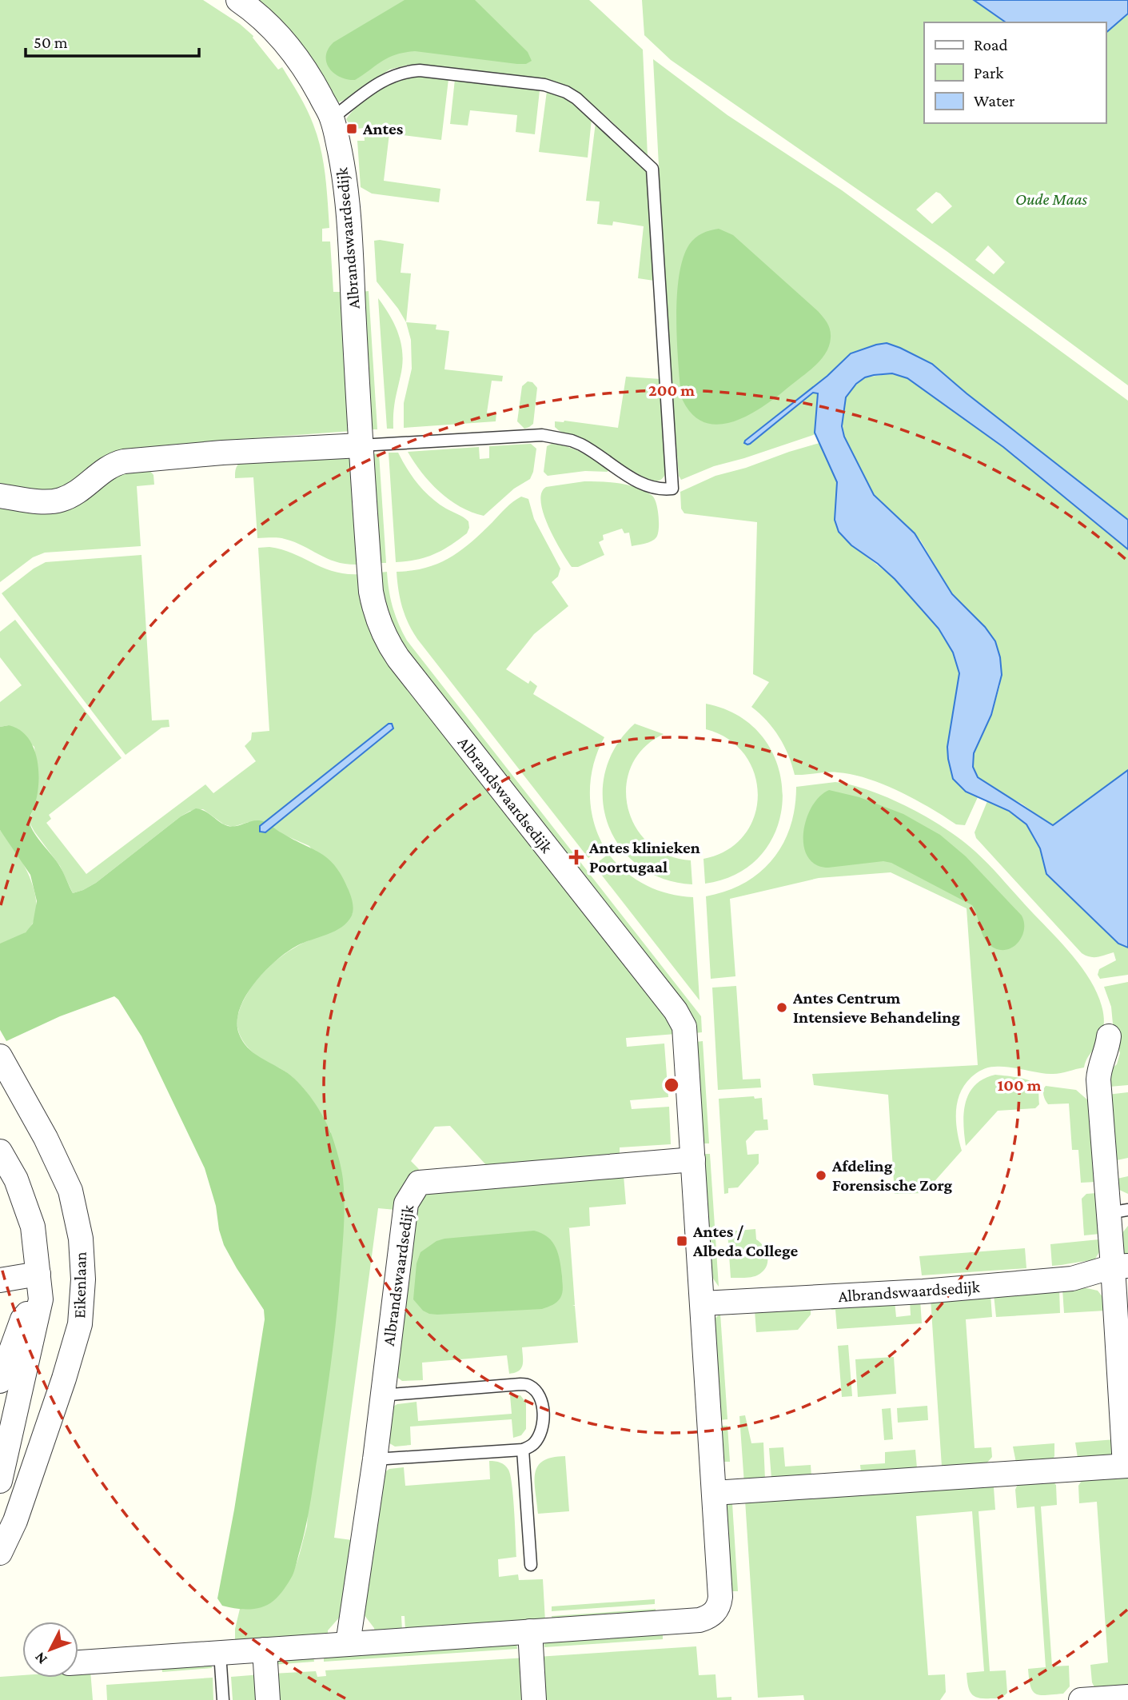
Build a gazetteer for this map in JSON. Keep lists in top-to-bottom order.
{
  "streets": {
    "street": ["Albrandswaardsedijk", "Eikenlaan"]
  },
  "parks": ["Oude Maas"],
  "places": {
    "transit": ["Antes", "Antes / Albeda College"],
    "health": ["Antes klinieken Poortugaal"],
    "other": ["Antes Centrum Intensieve Behandeling", "Afdeling Forensische Zorg"]
  },
  "legend": ["Road", "Park", "Water"],
  "scale_bar": "50 m",
  "north": "bottom left",
  "rings": ["200 m", "100 m"]
}
